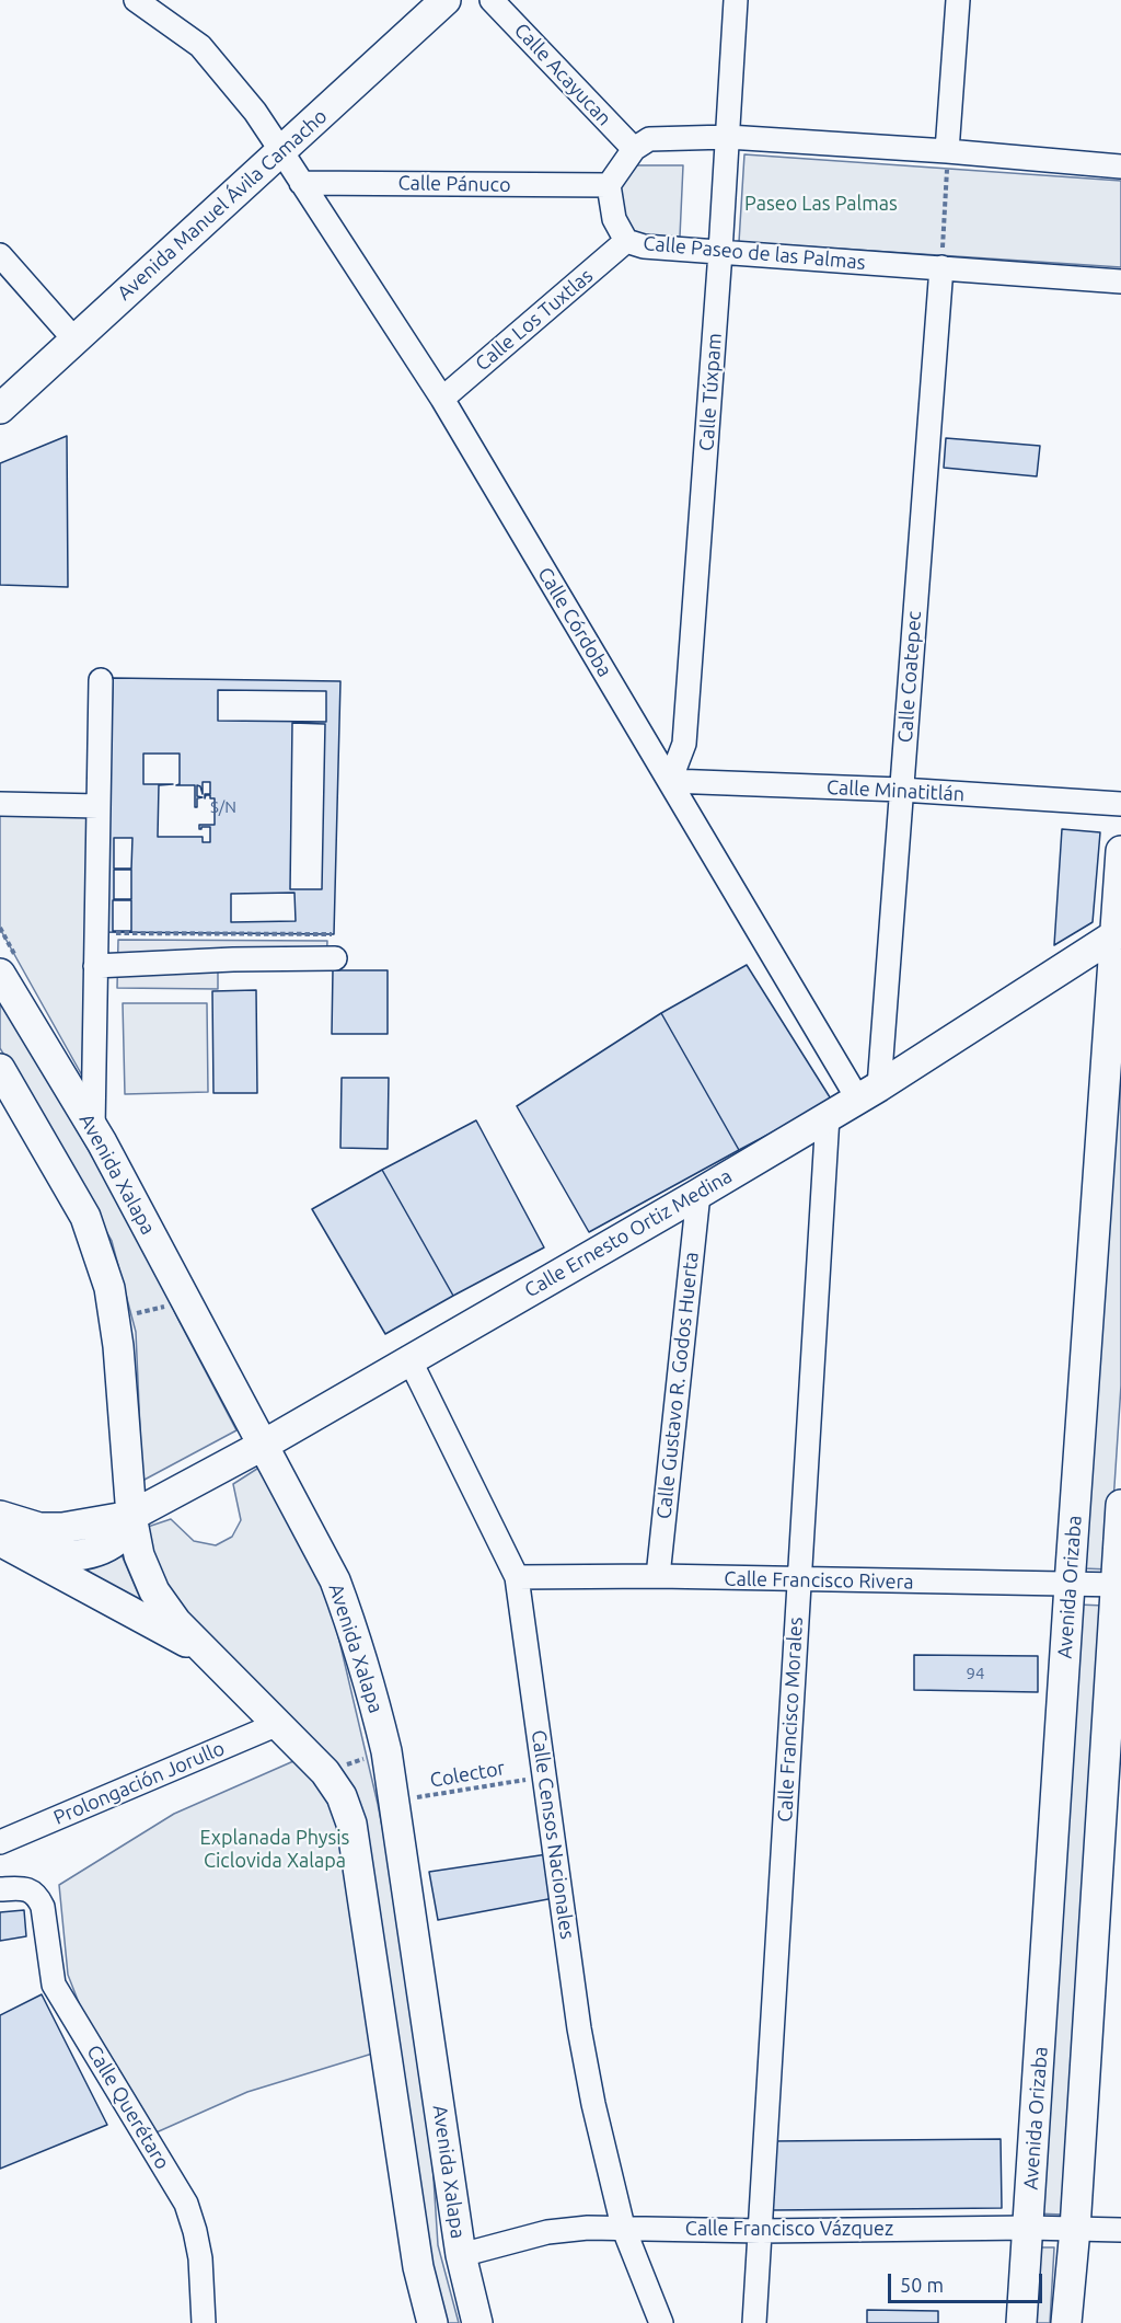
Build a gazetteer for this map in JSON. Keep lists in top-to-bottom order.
{
  "streets": {
    "main road": [
      "Avenida Manuel Ávila Camacho",
      "Avenida Xalapa",
      "Calle Ernesto Ortiz Medina",
      "Avenida Orizaba"
    ],
    "street": [
      "Calle Acayucan",
      "Calle Pánuco",
      "Calle Paseo de las Palmas",
      "Calle Los Tuxtlas",
      "Calle Túxpam",
      "Calle Córdoba",
      "Calle Coatepec",
      "Calle Minatitlán",
      "Calle Gustavo R. Godos Huerta",
      "Calle Francisco Rivera",
      "Calle Francisco Morales",
      "Prolongación Jorullo",
      "Calle Censos Nacionales",
      "Calle Querétaro",
      "Calle Francisco Vázquez"
    ],
    "path": ["Colector"]
  },
  "crossings": [
    ["Calle Pánuco", "Calle Paseo de las Palmas"],
    ["Calle Pánuco", "Calle Córdoba"],
    ["Avenida Manuel Ávila Camacho", "Calle Córdoba"],
    ["Calle Paseo de las Palmas", "Calle Los Tuxtlas"],
    ["Calle Paseo de las Palmas", "Calle Túxpam"],
    ["Calle Paseo de las Palmas", "Calle Coatepec"],
    ["Calle Los Tuxtlas", "Calle Córdoba"],
    ["Calle Túxpam", "Calle Córdoba"],
    ["Calle Túxpam", "Calle Minatitlán"],
    ["Calle Córdoba", "Calle Coatepec"],
    ["Calle Córdoba", "Calle Minatitlán"],
    ["Calle Córdoba", "Calle Ernesto Ortiz Medina"],
    ["Calle Coatepec", "Calle Minatitlán"],
    ["Calle Coatepec", "Calle Ernesto Ortiz Medina"],
    ["Avenida Xalapa", "Calle Ernesto Ortiz Medina"],
    ["Avenida Xalapa", "Colector"],
    ["Avenida Xalapa", "Calle Francisco Vázquez"],
    ["Calle Ernesto Ortiz Medina", "Calle Gustavo R. Godos Huerta"],
    ["Calle Ernesto Ortiz Medina", "Avenida Orizaba"],
    ["Calle Ernesto Ortiz Medina", "Calle Francisco Morales"],
    ["Calle Ernesto Ortiz Medina", "Calle Censos Nacionales"],
    ["Calle Gustavo R. Godos Huerta", "Calle Francisco Rivera"],
    ["Calle Francisco Rivera", "Avenida Orizaba"],
    ["Calle Francisco Rivera", "Calle Francisco Morales"],
    ["Calle Francisco Rivera", "Calle Censos Nacionales"],
    ["Avenida Orizaba", "Calle Francisco Vázquez"],
    ["Calle Francisco Morales", "Calle Francisco Vázquez"],
    ["Colector", "Calle Censos Nacionales"],
    ["Calle Censos Nacionales", "Calle Francisco Vázquez"]
  ],
  "parks": ["Paseo Las Palmas", "Explanada Physis Ciclovida Xalapa"],
  "house_numbers": ["S/N", "94"],
  "scale_bar": "50 m"
}
